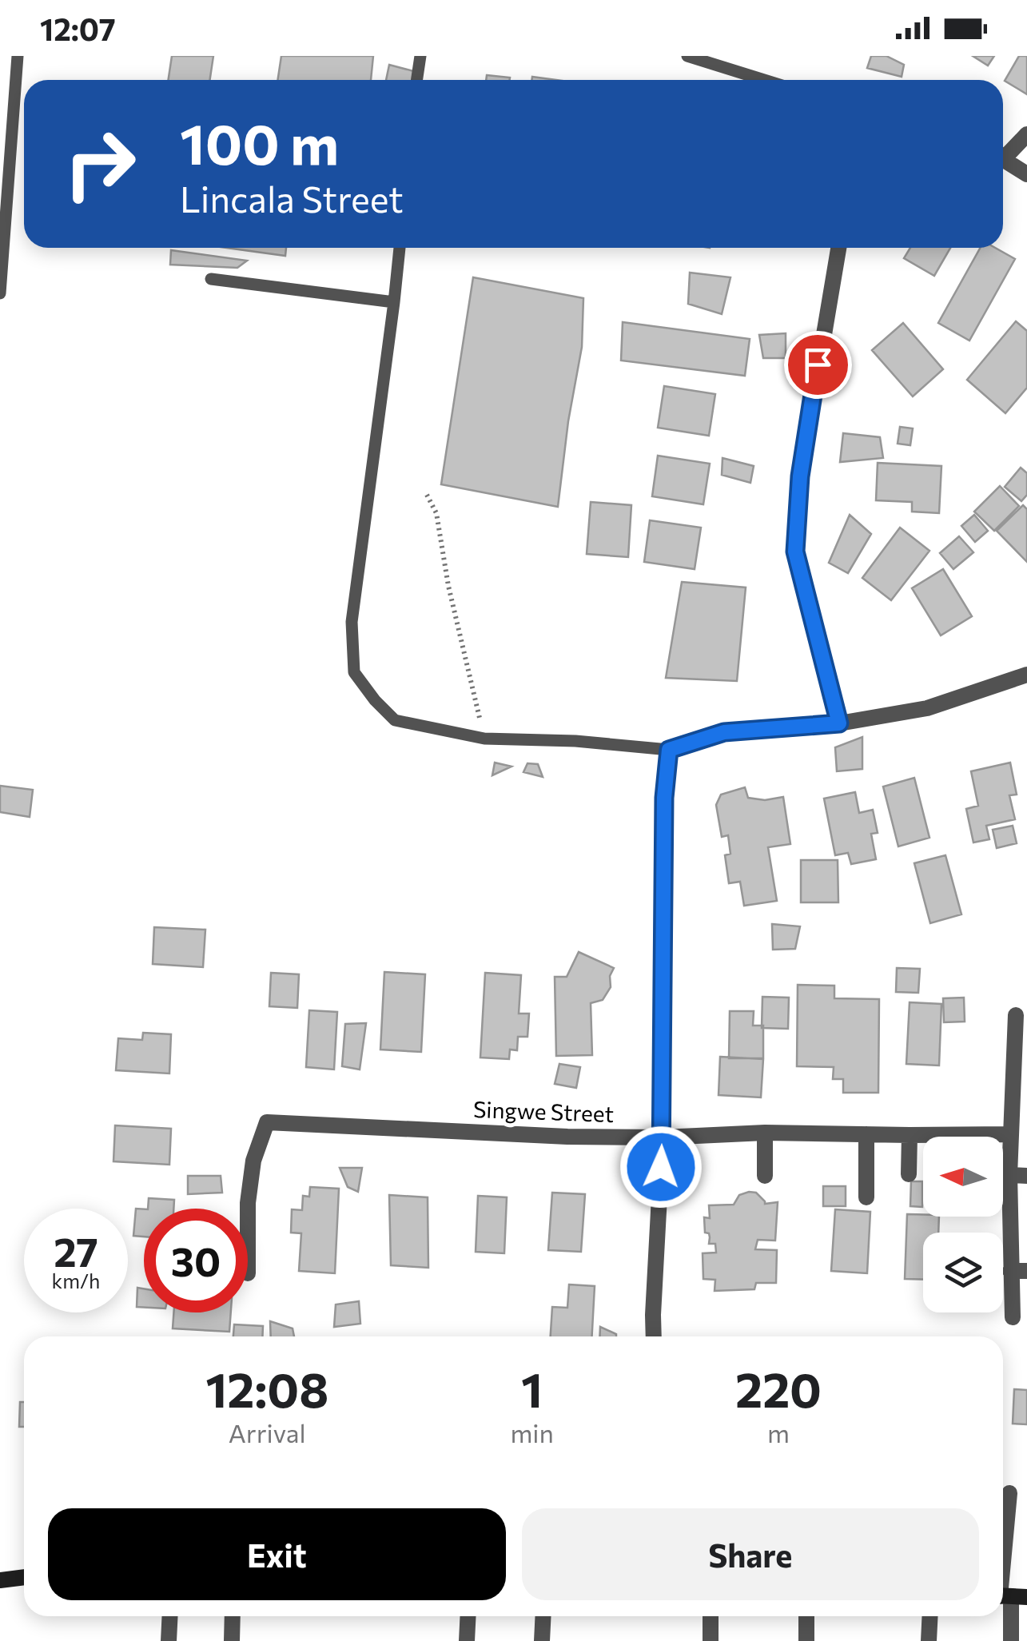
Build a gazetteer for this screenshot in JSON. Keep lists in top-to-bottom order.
{
  "streets": {
    "street": ["Singwe Street"]
  },
  "north": "left",
  "page": {
    "status": "12:07",
    "turn": ["100 m", "Lincala Street"],
    "speed": "27 km/h",
    "limit": "30",
    "eta": [
      "12:08",
      "Arrival",
      "1",
      "min",
      "220",
      "m"
    ],
    "buttons": ["Exit", "Share"]
  }
}
